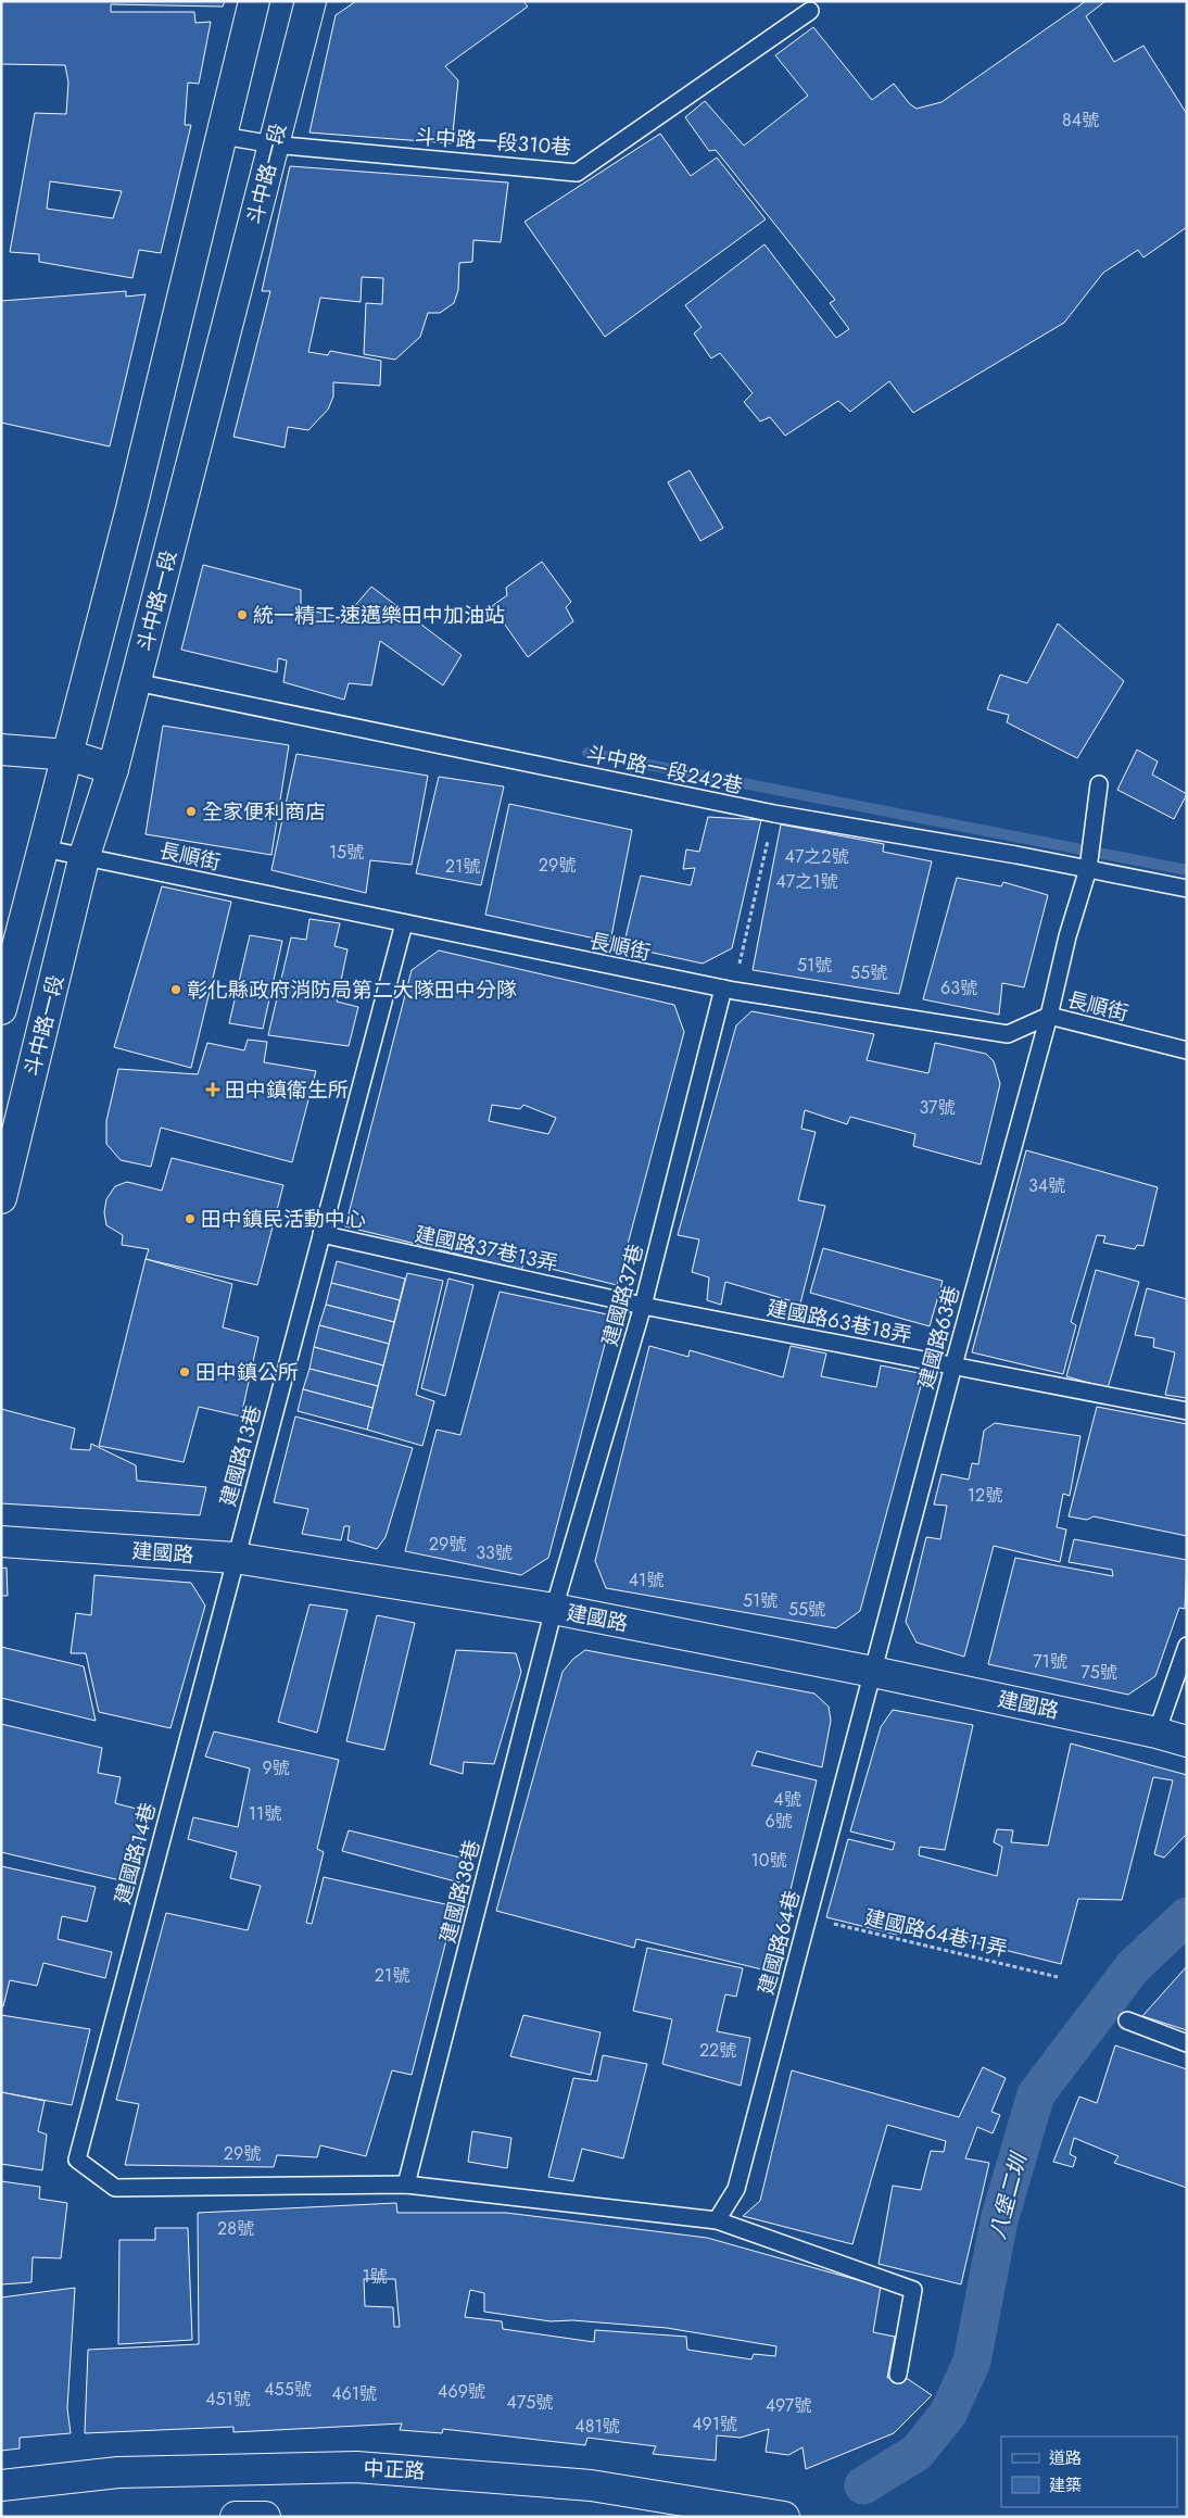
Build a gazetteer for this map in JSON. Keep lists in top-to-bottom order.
{
  "streets": {
    "main road": ["斗中路一段", "建國路", "中正路"],
    "lane": [
      "斗中路一段310巷",
      "斗中路一段242巷",
      "長順街",
      "建國路37巷13弄",
      "建國路37巷",
      "建國路63巷18弄",
      "建國路63巷",
      "建國路13巷",
      "建國路14巷",
      "建國路38巷",
      "建國路64巷"
    ],
    "path": ["建國路64巷11弄"]
  },
  "crossings": [
    ["斗中路一段310巷", "斗中路一段"],
    ["斗中路一段", "斗中路一段242巷"],
    ["斗中路一段", "長順街"],
    ["斗中路一段242巷", "建國路63巷"],
    ["長順街", "建國路37巷"],
    ["長順街", "建國路63巷"],
    ["長順街", "建國路13巷"],
    ["建國路37巷13弄", "建國路37巷"],
    ["建國路37巷13弄", "建國路63巷18弄"],
    ["建國路37巷13弄", "建國路13巷"],
    ["建國路37巷", "建國路63巷18弄"],
    ["建國路37巷", "建國路"],
    ["建國路37巷", "建國路38巷"],
    ["建國路63巷18弄", "建國路63巷"],
    ["建國路63巷", "建國路"],
    ["建國路63巷", "建國路64巷"],
    ["建國路13巷", "建國路"],
    ["建國路13巷", "建國路14巷"],
    ["建國路", "建國路14巷"],
    ["建國路", "建國路38巷"],
    ["建國路", "建國路64巷"],
    ["建國路14巷", "建國路38巷"],
    ["建國路64巷11弄", "建國路64巷"]
  ],
  "water": ["八堡二圳"],
  "places": {
    "other": [
      "統一精工-速邁樂田中加油站",
      "全家便利商店",
      "彰化縣政府消防局第二大隊田中分隊",
      "田中鎮民活動中心",
      "田中鎮公所"
    ],
    "health": ["田中鎮衛生所"]
  },
  "house_numbers": [
    "84號",
    "15號",
    "47之2號",
    "29號",
    "21號",
    "47之1號",
    "51號",
    "55號",
    "63號",
    "37號",
    "34號",
    "12號",
    "29號",
    "33號",
    "41號",
    "51號",
    "55號",
    "71號",
    "75號",
    "9號",
    "4號",
    "11號",
    "6號",
    "10號",
    "21號",
    "22號",
    "29號",
    "28號",
    "1號",
    "455號",
    "469號",
    "461號",
    "451號",
    "475號",
    "497號",
    "491號",
    "481號"
  ],
  "legend": ["道路", "建築"]
}
